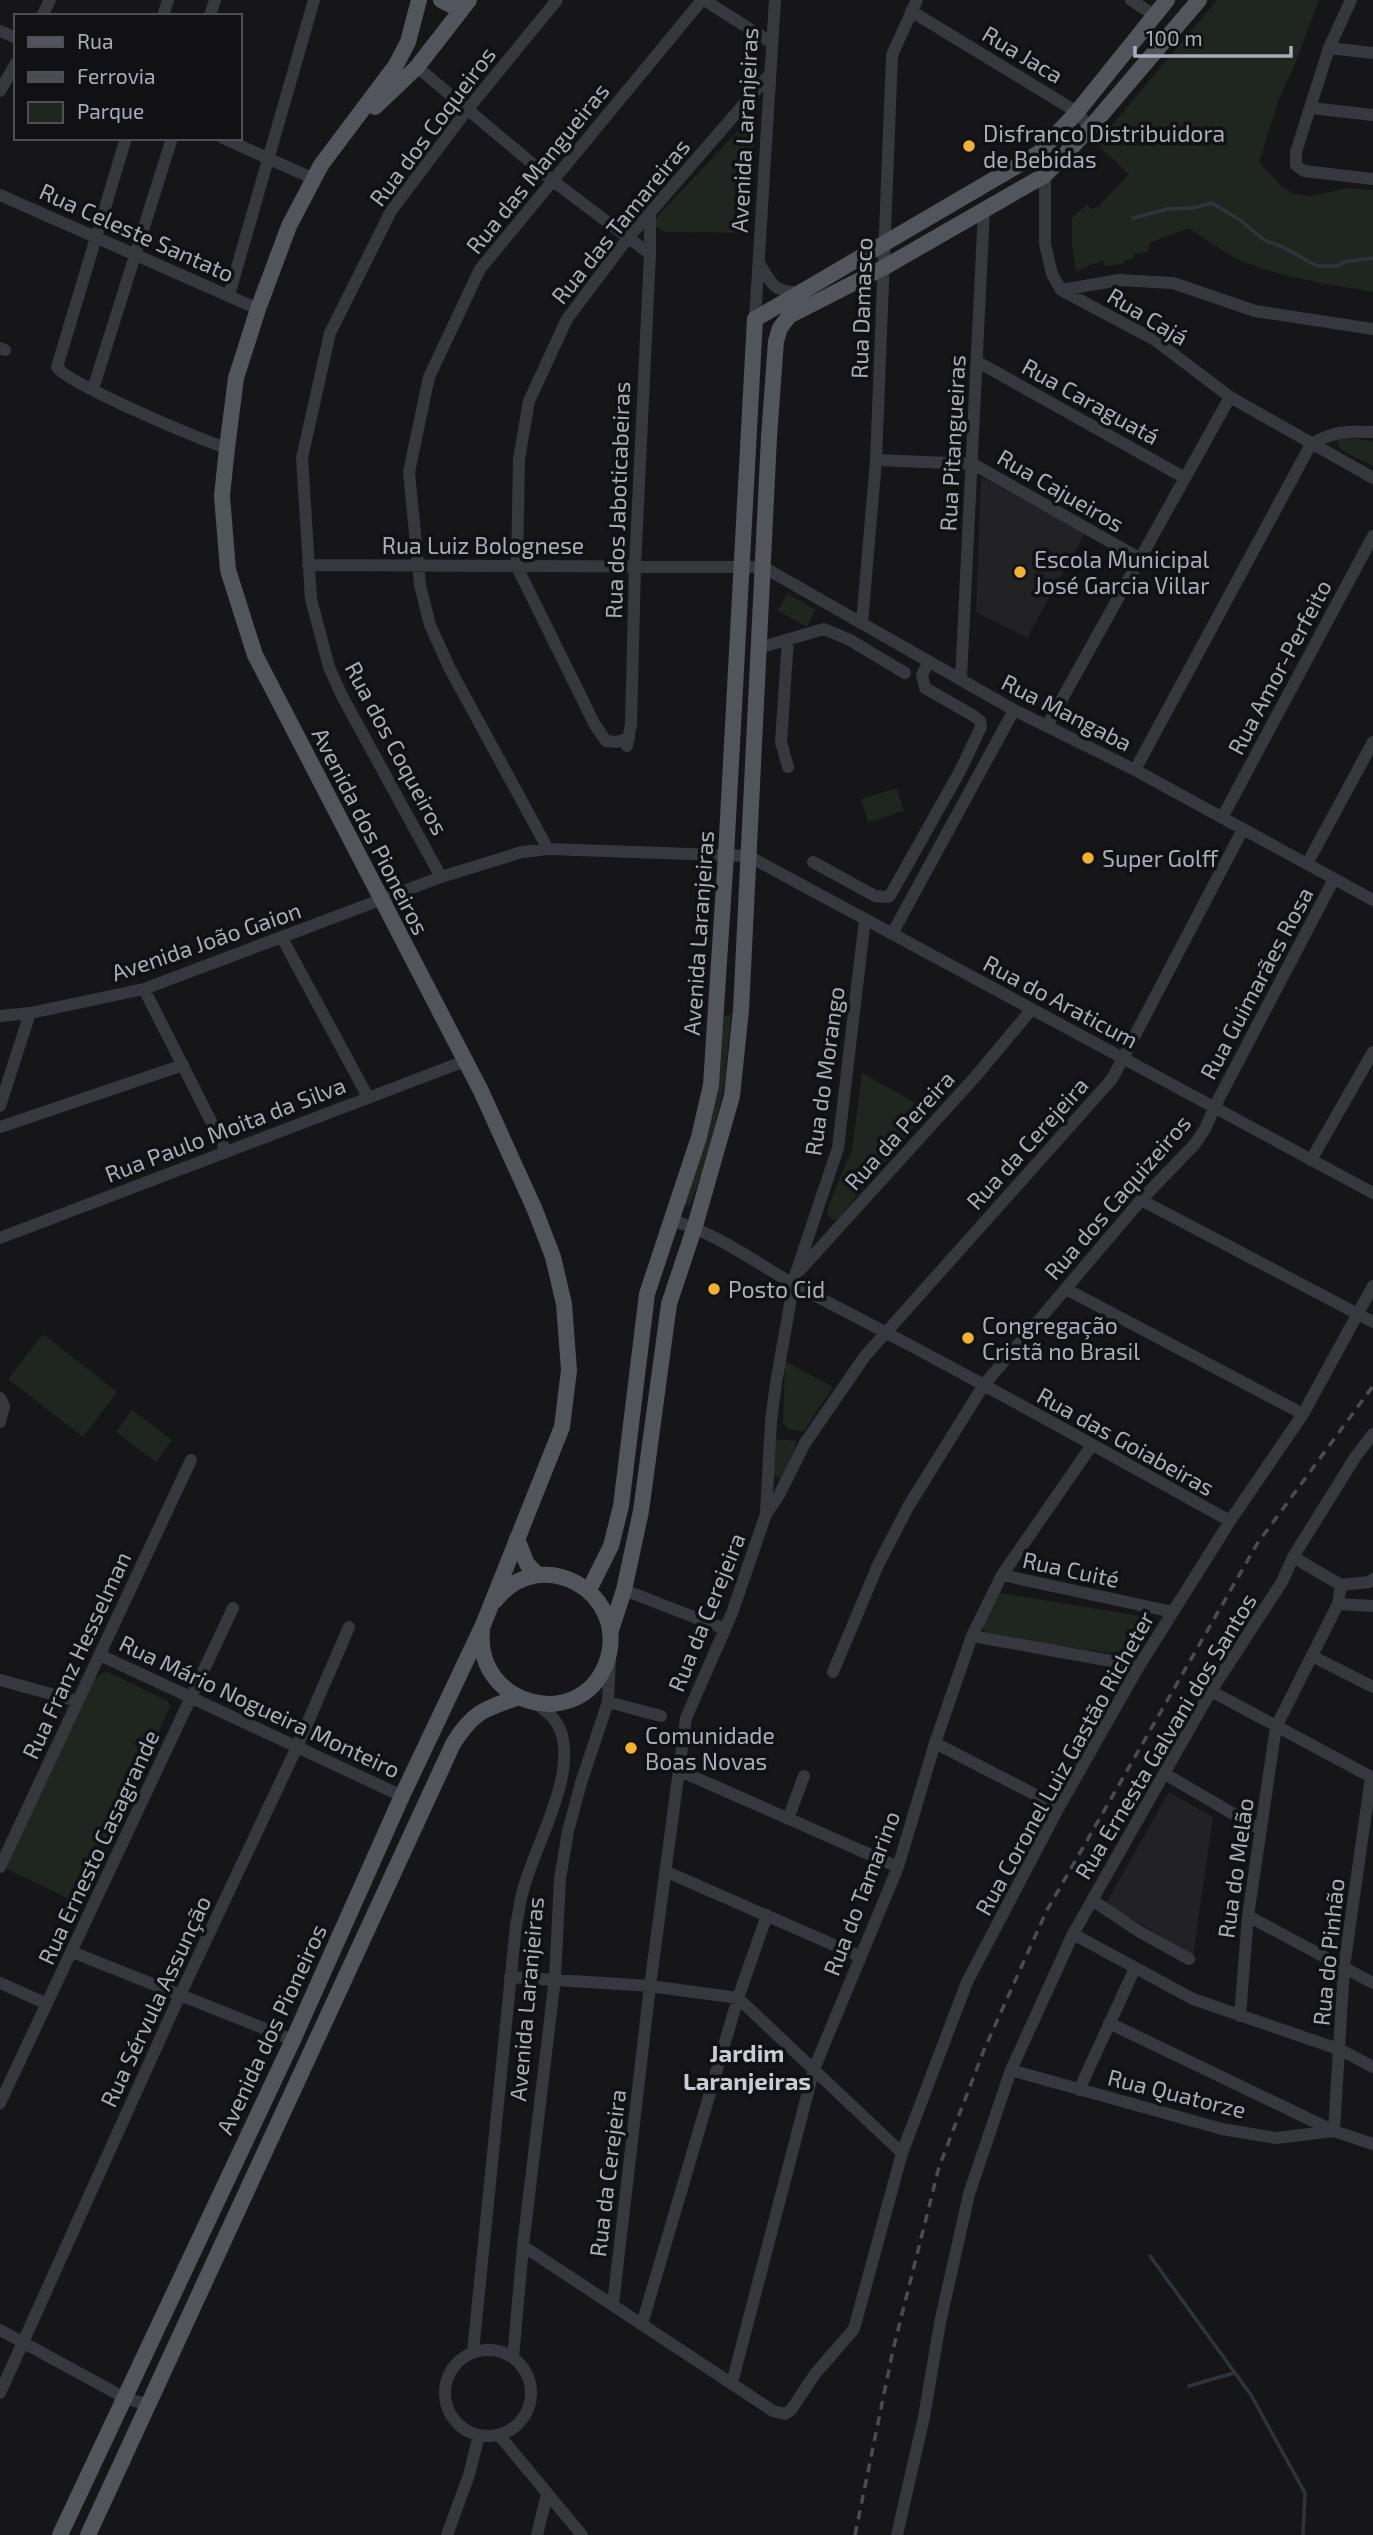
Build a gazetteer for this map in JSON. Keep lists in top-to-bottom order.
{
  "streets": {
    "main road": ["Avenida Laranjeiras", "Avenida dos Pioneiros"],
    "street": [
      "Rua Jaca",
      "Rua dos Coqueiros",
      "Rua das Mangueiras",
      "Rua das Tamareiras",
      "Rua Celeste Santato",
      "Rua Damasco",
      "Rua Cajá",
      "Rua Caraguatá",
      "Rua Pitangueiras",
      "Rua Cajueiros",
      "Rua dos Jaboticabeiras",
      "Rua Luiz Bolognese",
      "Rua Amor-Perfeito",
      "Rua Mangaba",
      "Avenida João Gaion",
      "Rua Guimarães Rosa",
      "Rua do Araticum",
      "Rua do Morango",
      "Rua Paulo Moita da Silva",
      "Rua da Pereira",
      "Rua da Cerejeira",
      "Rua dos Caquizeiros",
      "Rua das Goiabeiras",
      "Rua Cuité",
      "Rua Franz Hesselman",
      "Rua Mário Nogueira Monteiro",
      "Rua Ernesta Galvani dos Santos",
      "Rua Coronel Luiz Gastão Richeter",
      "Rua Ernesto Casagrande",
      "Rua do Melão",
      "Rua do Tamarino",
      "Rua do Pinhão",
      "Rua Sérvula Assunção",
      "Rua Quatorze"
    ]
  },
  "crossings": [
    ["Rua Jaca", "Rua Damasco"],
    ["Rua dos Coqueiros", "Rua Luiz Bolognese"],
    ["Avenida Laranjeiras", "Rua das Tamareiras"],
    ["Avenida Laranjeiras", "Rua Damasco"],
    ["Avenida Laranjeiras", "Rua Luiz Bolognese"],
    ["Avenida Laranjeiras", "Rua Mangaba"],
    ["Avenida Laranjeiras", "Avenida dos Pioneiros"],
    ["Avenida Laranjeiras", "Rua do Araticum"],
    ["Avenida Laranjeiras", "Rua das Goiabeiras"],
    ["Rua das Mangueiras", "Rua Luiz Bolognese"],
    ["Rua das Tamareiras", "Rua dos Jaboticabeiras"],
    ["Rua das Tamareiras", "Rua Luiz Bolognese"],
    ["Rua Celeste Santato", "Avenida dos Pioneiros"],
    ["Rua Damasco", "Rua Cajueiros"],
    ["Rua Damasco", "Rua Mangaba"],
    ["Rua Caraguatá", "Rua Pitangueiras"],
    ["Rua Pitangueiras", "Rua Cajueiros"],
    ["Rua Pitangueiras", "Rua Mangaba"],
    ["Rua dos Jaboticabeiras", "Rua Luiz Bolognese"],
    ["Rua Luiz Bolognese", "Rua Mangaba"],
    ["Rua Amor-Perfeito", "Rua Mangaba"],
    ["Rua Mangaba", "Rua Guimarães Rosa"],
    ["Rua Mangaba", "Rua da Cerejeira"],
    ["Avenida dos Pioneiros", "Avenida João Gaion"],
    ["Avenida dos Pioneiros", "Rua Paulo Moita da Silva"],
    ["Avenida dos Pioneiros", "Rua Mário Nogueira Monteiro"],
    ["Rua Guimarães Rosa", "Rua do Araticum"],
    ["Rua Guimarães Rosa", "Rua dos Caquizeiros"],
    ["Rua do Araticum", "Rua do Morango"],
    ["Rua do Araticum", "Rua da Pereira"],
    ["Rua do Araticum", "Rua da Cerejeira"],
    ["Rua do Araticum", "Rua dos Caquizeiros"],
    ["Rua do Morango", "Rua da Pereira"],
    ["Rua do Morango", "Rua da Cerejeira"],
    ["Rua do Morango", "Rua das Goiabeiras"],
    ["Rua da Pereira", "Rua das Goiabeiras"],
    ["Rua da Cerejeira", "Rua das Goiabeiras"],
    ["Rua dos Caquizeiros", "Rua das Goiabeiras"],
    ["Rua das Goiabeiras", "Rua Coronel Luiz Gastão Richeter"],
    ["Rua das Goiabeiras", "Rua do Tamarino"],
    ["Rua Cuité", "Rua Coronel Luiz Gastão Richeter"],
    ["Rua Cuité", "Rua do Tamarino"],
    ["Rua Franz Hesselman", "Rua Mário Nogueira Monteiro"],
    ["Rua Mário Nogueira Monteiro", "Rua Ernesto Casagrande"],
    ["Rua Mário Nogueira Monteiro", "Rua Sérvula Assunção"],
    ["Rua Ernesta Galvani dos Santos", "Rua Quatorze"],
    ["Rua Coronel Luiz Gastão Richeter", "Rua do Tamarino"],
    ["Rua do Pinhão", "Rua Quatorze"]
  ],
  "districts": ["Jardim Laranjeiras"],
  "places": [
    "Disfranco Distribuidora de Bebidas",
    "Escola Municipal José Garcia Villar",
    "Super Golff",
    "Posto Cid",
    "Congregação Cristã no Brasil",
    "Comunidade Boas Novas"
  ],
  "legend": ["Rua", "Ferrovia", "Parque"],
  "scale_bar": "100 m"
}
